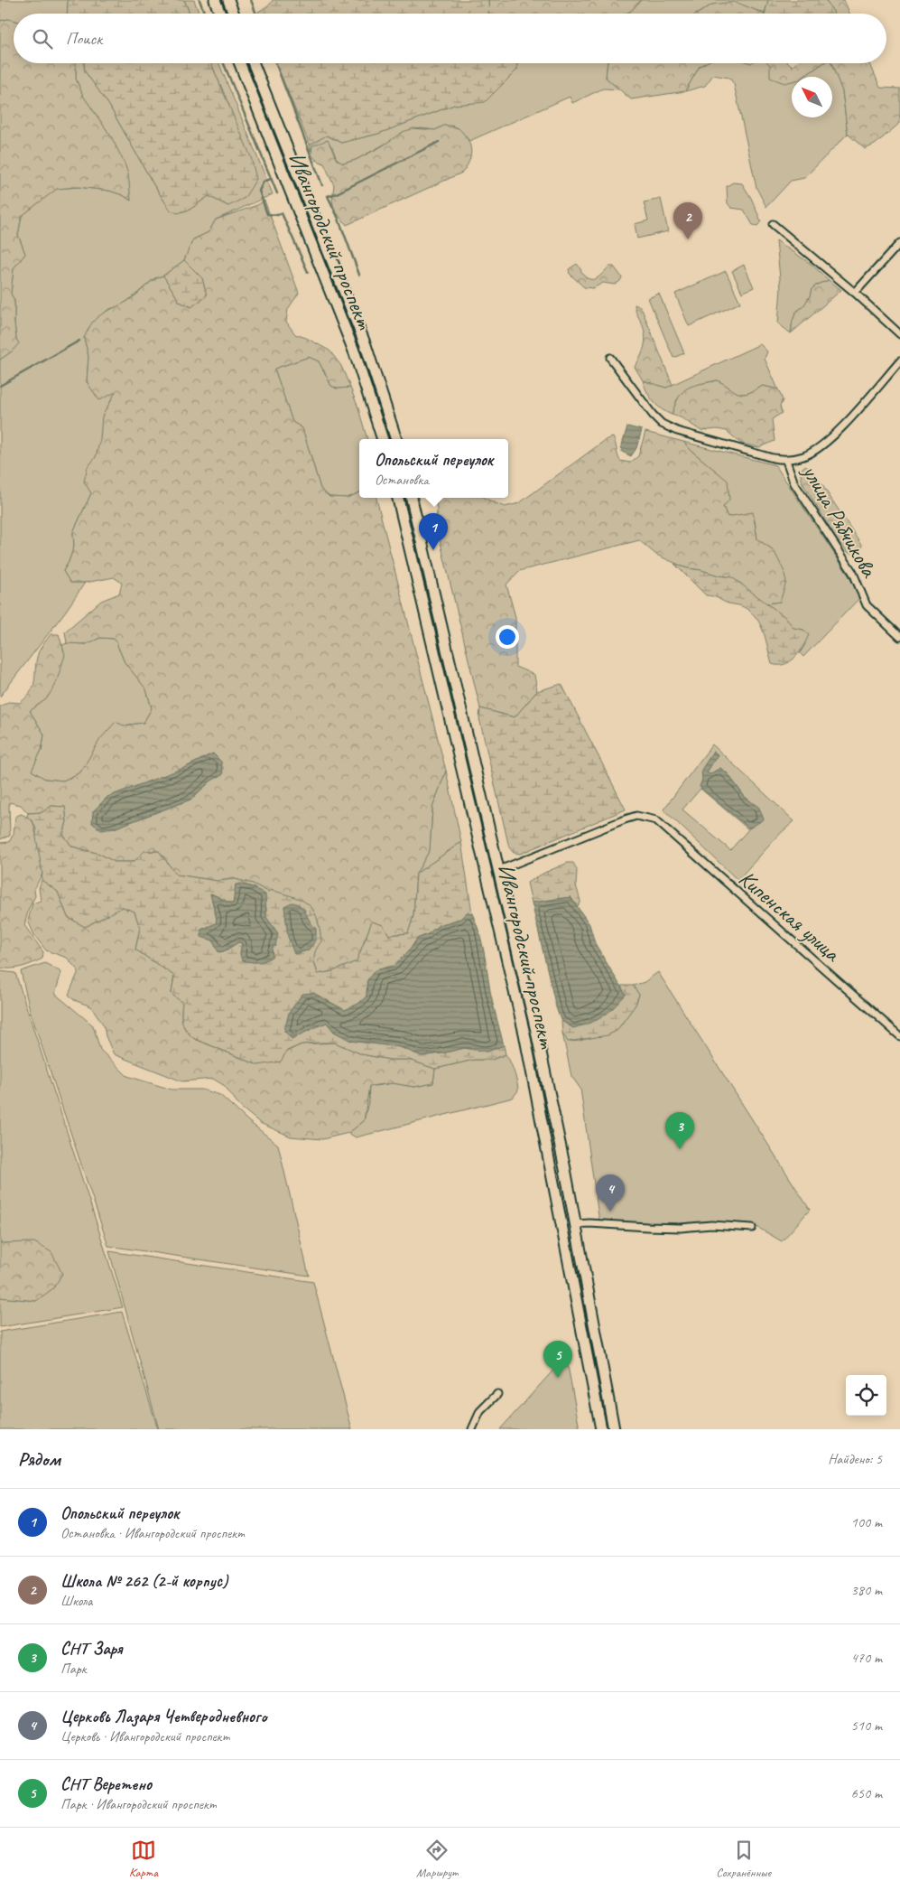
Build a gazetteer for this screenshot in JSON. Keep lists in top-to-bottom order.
{
  "streets": {
    "highway": ["Ивангородский проспект"],
    "street": ["улица Рябчикова", "Кипенская улица"]
  },
  "crossings": [
    ["Ивангородский проспект", "Кипенская улица"]
  ],
  "north": "top left",
  "page": {
    "search": "Поиск",
    "pins": [
      "2",
      "1",
      "3",
      "4",
      "5"
    ],
    "popup": ["Опольский переулок", "Остановка"],
    "heading": ["Рядом", "Найдено: 5"],
    "list": [
      {
        "mark": "1",
        "name": "Опольский переулок",
        "note": "Остановка · Ивангородский проспект",
        "value": "100 m"
      },
      {
        "mark": "2",
        "name": "Школа № 262 (2-й корпус)",
        "note": "Школа",
        "value": "380 m"
      },
      {
        "mark": "3",
        "name": "СНТ Заря",
        "note": "Парк",
        "value": "470 m"
      },
      {
        "mark": "4",
        "name": "Церковь Лазаря Четверодневного",
        "note": "Церковь · Ивангородский проспект",
        "value": "510 m"
      },
      {
        "mark": "5",
        "name": "СНТ Веретено",
        "note": "Парк · Ивангородский проспект",
        "value": "650 m"
      }
    ],
    "nav": ["Карта", "Маршрут", "Сохранённые"]
  }
}
